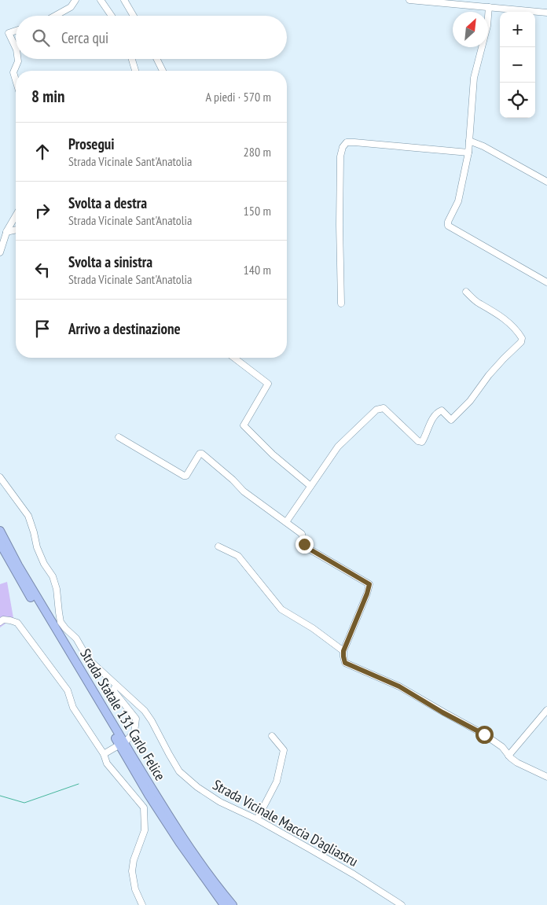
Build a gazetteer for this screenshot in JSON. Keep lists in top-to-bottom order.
{
  "streets": {
    "highway": ["Strada Statale 131 Carlo Felice"],
    "street": ["Strada Vicinale Maccia D'agliastru"]
  },
  "north": "top right",
  "page": {
    "map_buttons": ["+", "−"],
    "search": "Cerca qui",
    "heading": ["8 min", "A piedi · 570 m"],
    "list": [
      ["Prosegui", "Strada Vicinale Sant'Anatolia", "280 m"],
      ["Svolta a destra", "Strada Vicinale Sant'Anatolia", "150 m"],
      ["Svolta a sinistra", "Strada Vicinale Sant'Anatolia", "140 m"],
      "Arrivo a destinazione"
    ]
  }
}
